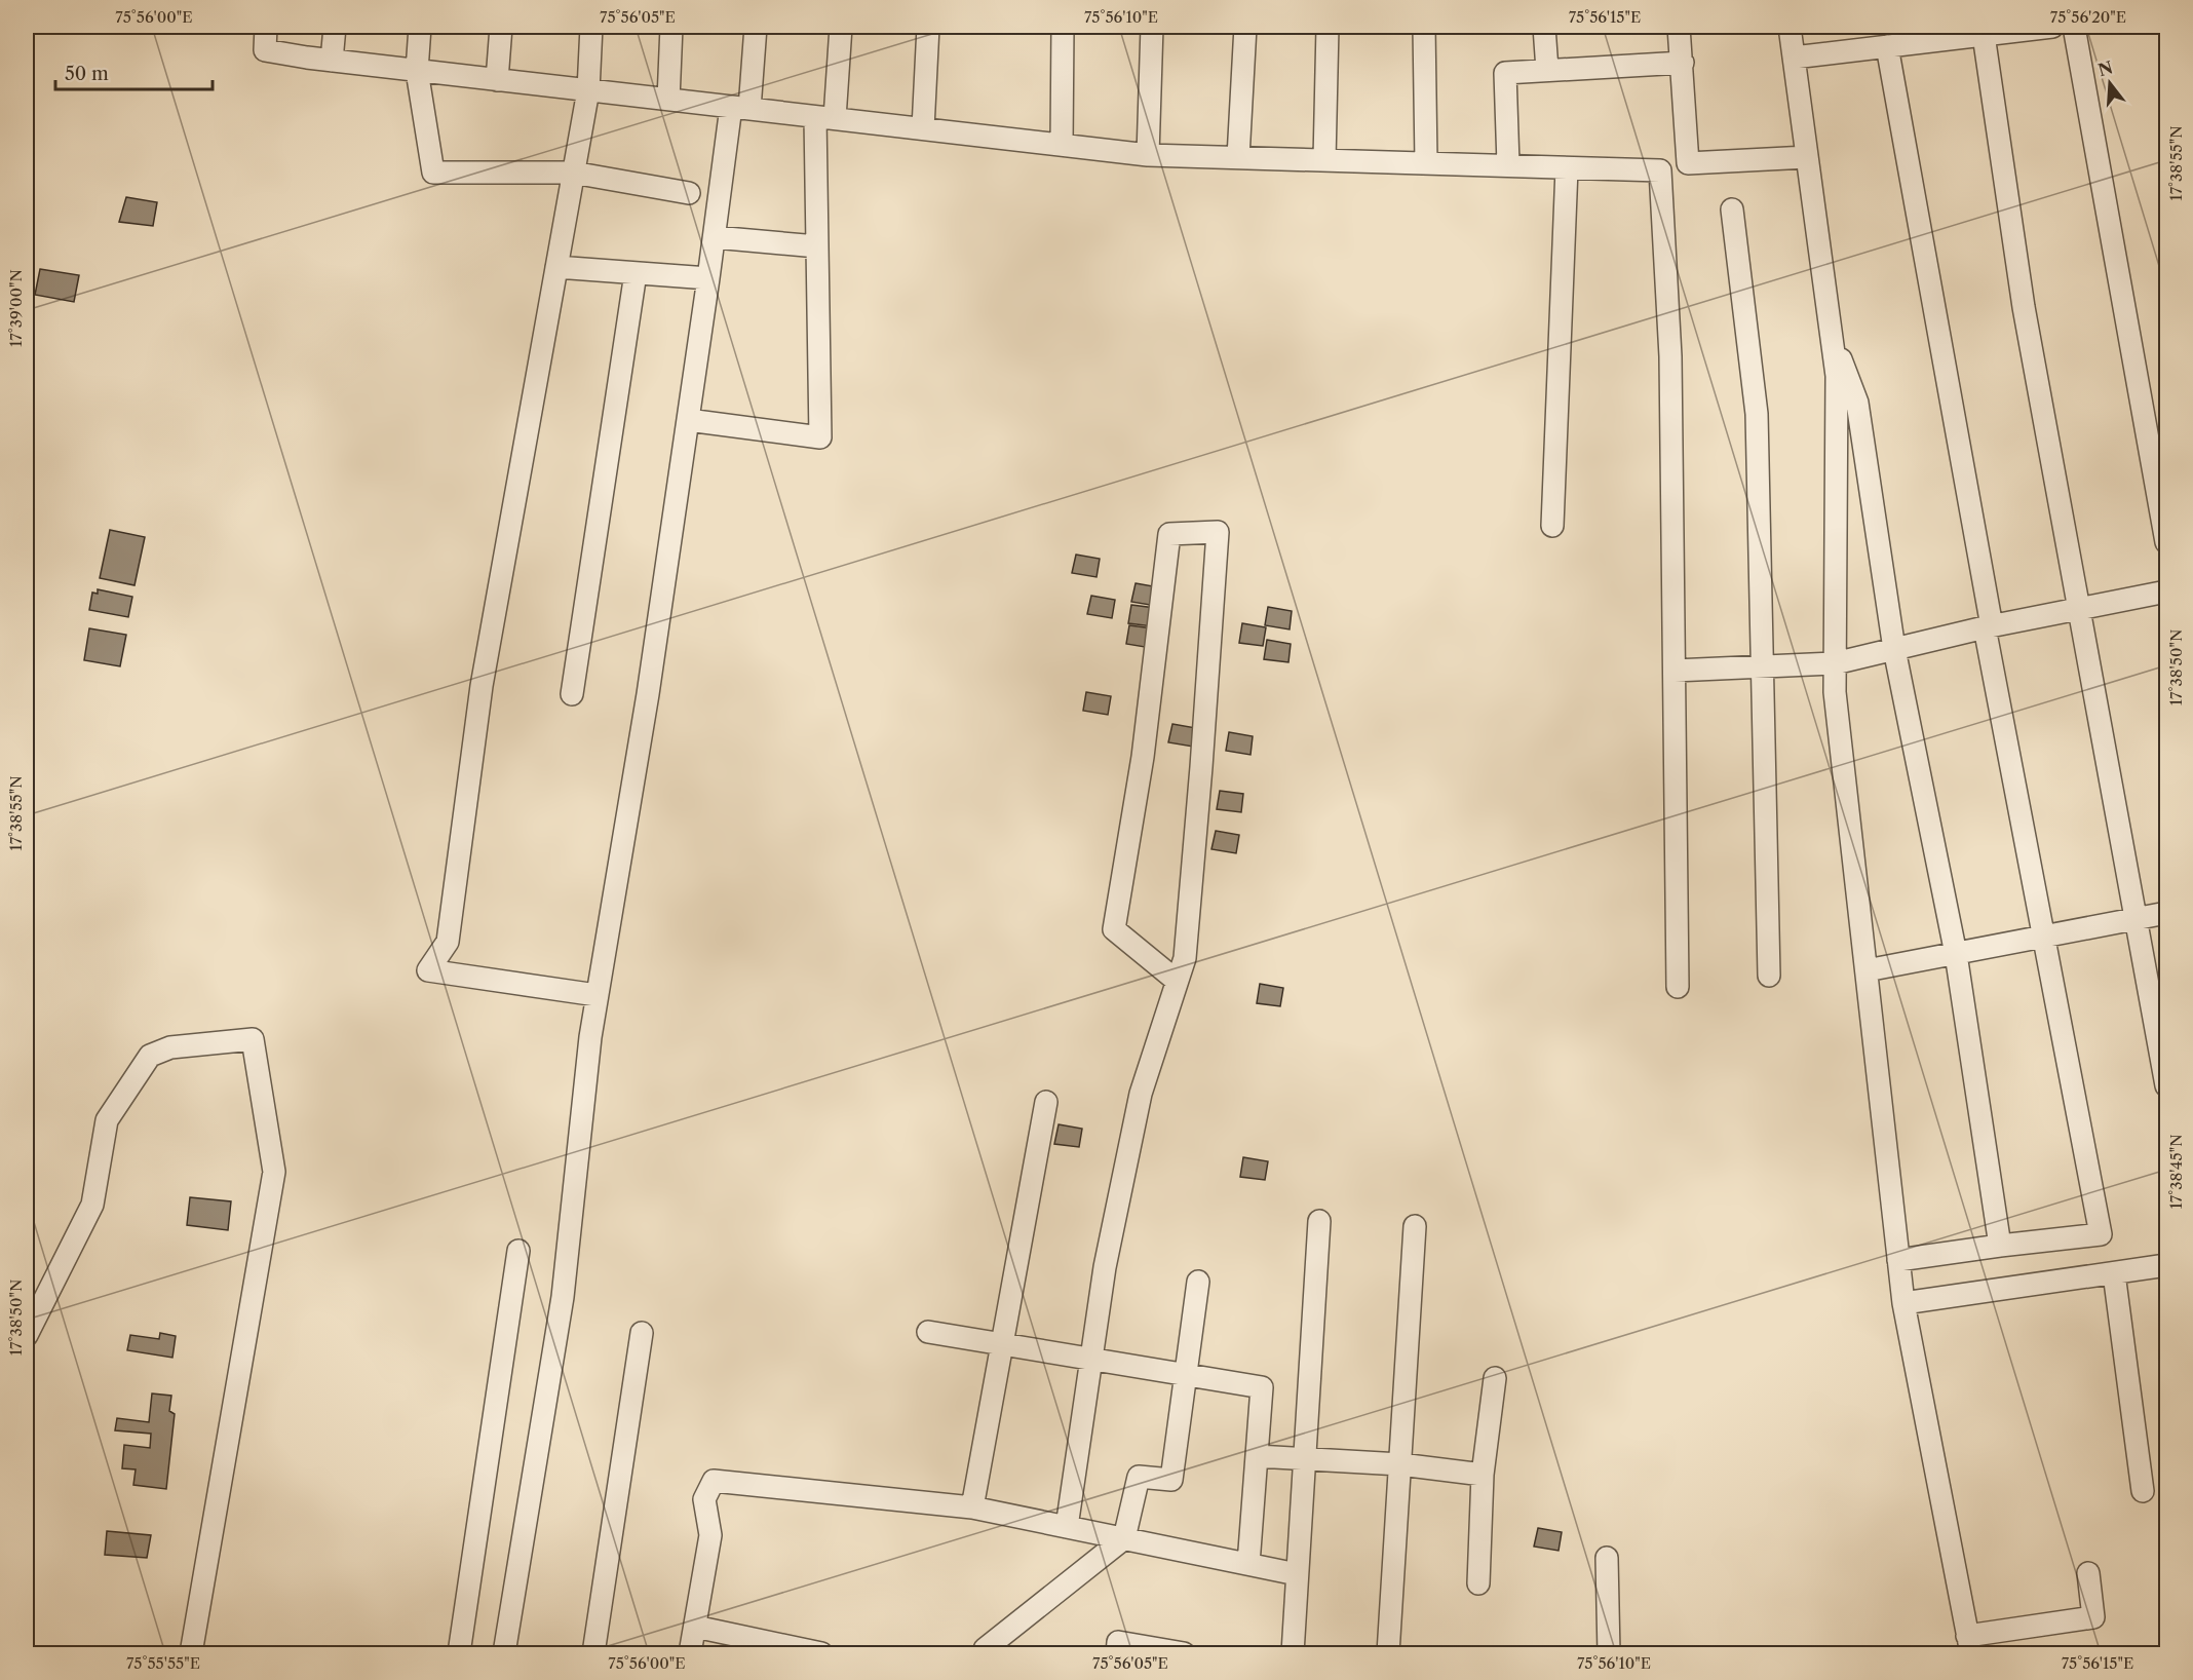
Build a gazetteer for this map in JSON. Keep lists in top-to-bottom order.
{
  "scale_bar": "50 m",
  "north": "top",
  "coordinates": [
    "75°56'00\"E",
    "75°56'05\"E",
    "75°56'10\"E",
    "75°56'15\"E",
    "75°56'20\"E",
    "17°38'55\"N",
    "17°39'00\"N",
    "17°38'50\"N",
    "17°38'45\"N",
    "75°55'55\"E"
  ]
}
